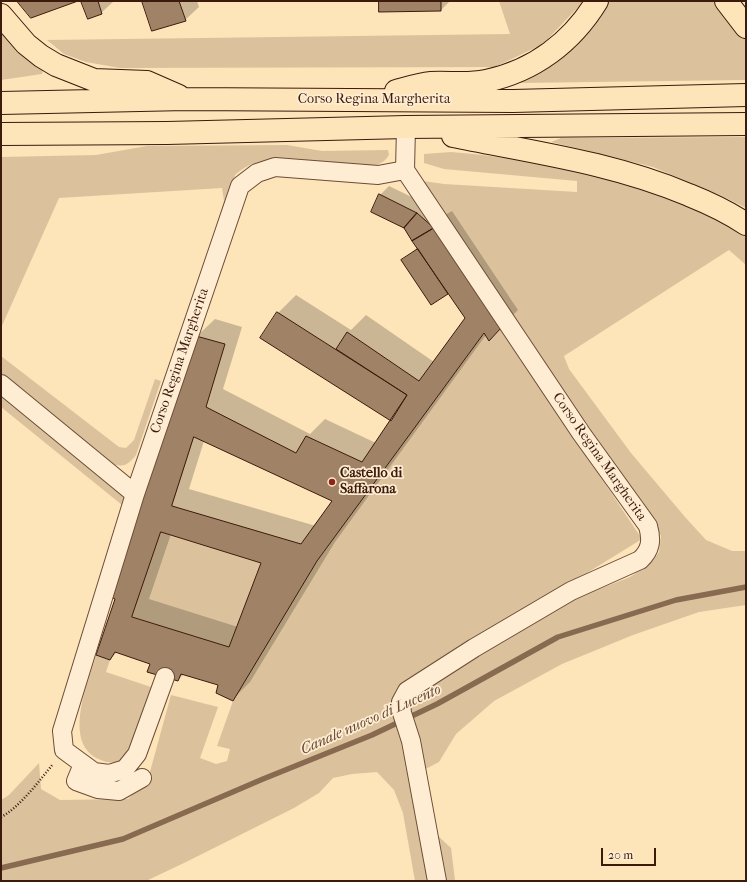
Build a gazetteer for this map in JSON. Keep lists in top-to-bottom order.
{
  "streets": {
    "main road": ["Corso Regina Margherita"]
  },
  "water": ["Canale nuovo di Lucento"],
  "places": ["Castello di Saffarona"],
  "scale_bar": "20 m"
}
